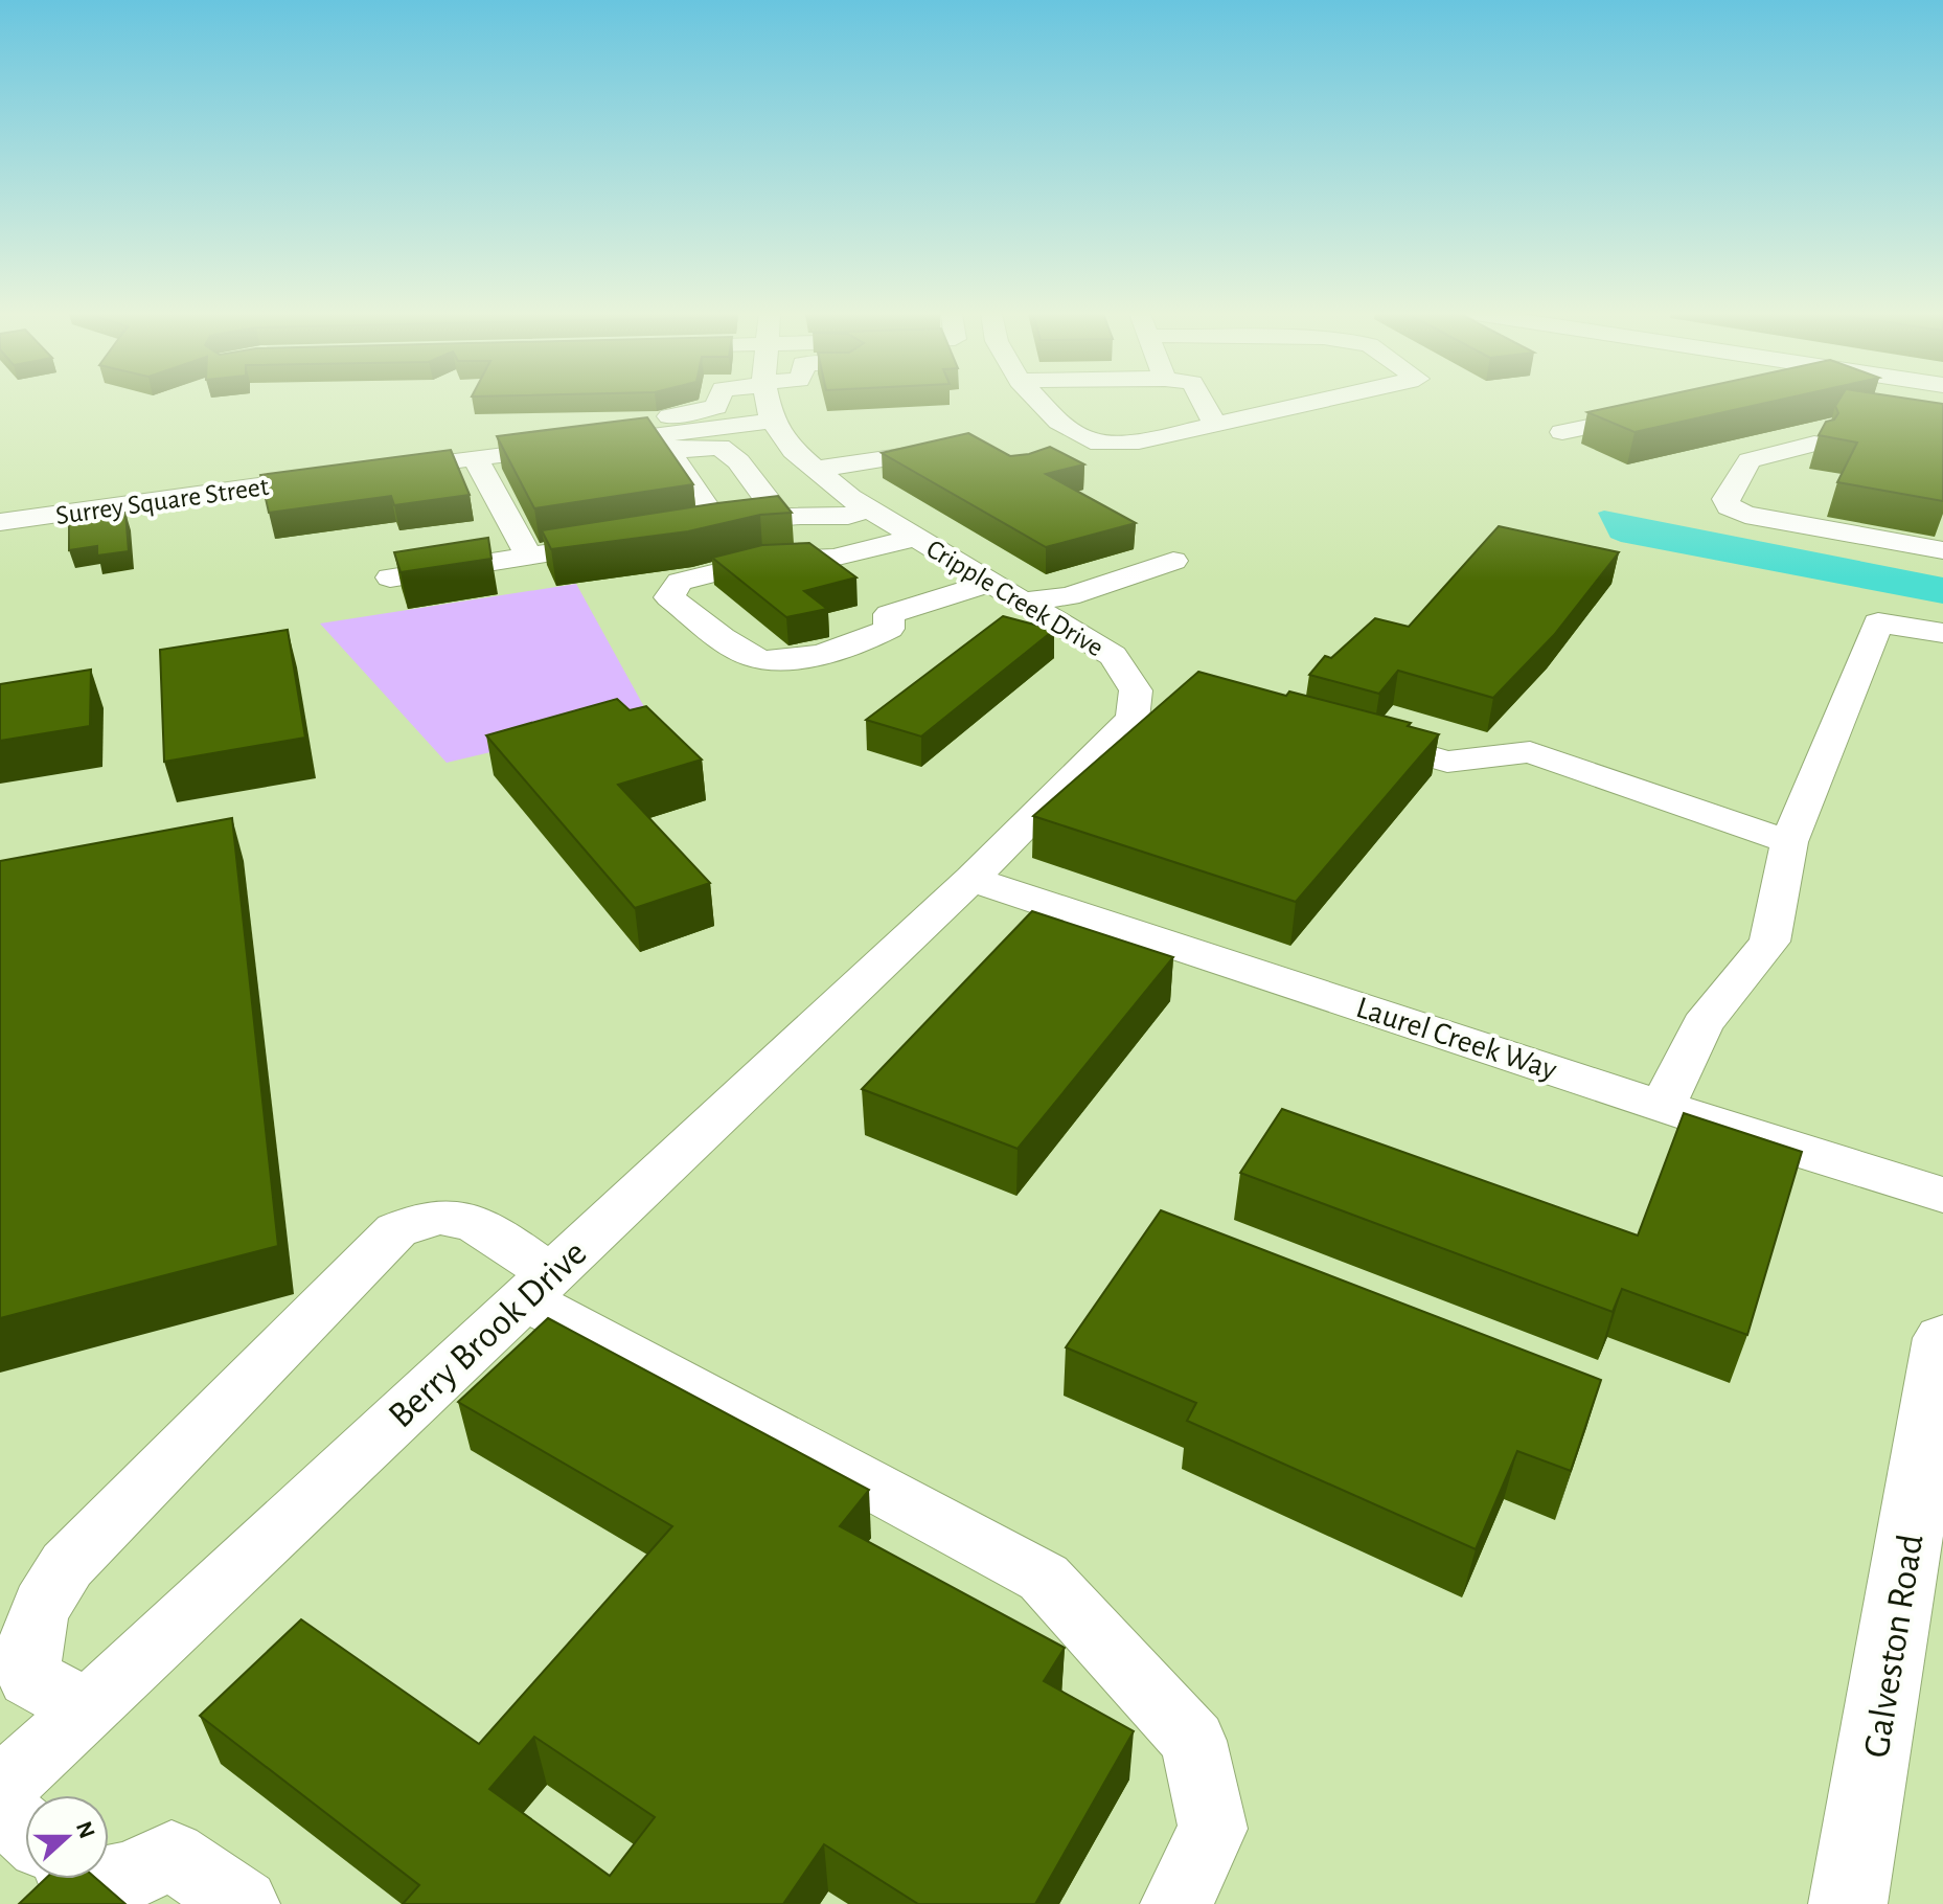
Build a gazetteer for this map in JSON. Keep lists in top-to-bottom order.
{
  "streets": {
    "main road": ["Galveston Road"],
    "street": [
      "Surrey Square Street",
      "Cripple Creek Drive",
      "Laurel Creek Way",
      "Berry Brook Drive"
    ]
  },
  "crossings": [
    ["Cripple Creek Drive", "Laurel Creek Way"],
    ["Cripple Creek Drive", "Berry Brook Drive"],
    ["Laurel Creek Way", "Berry Brook Drive"]
  ],
  "north": "right"
}
